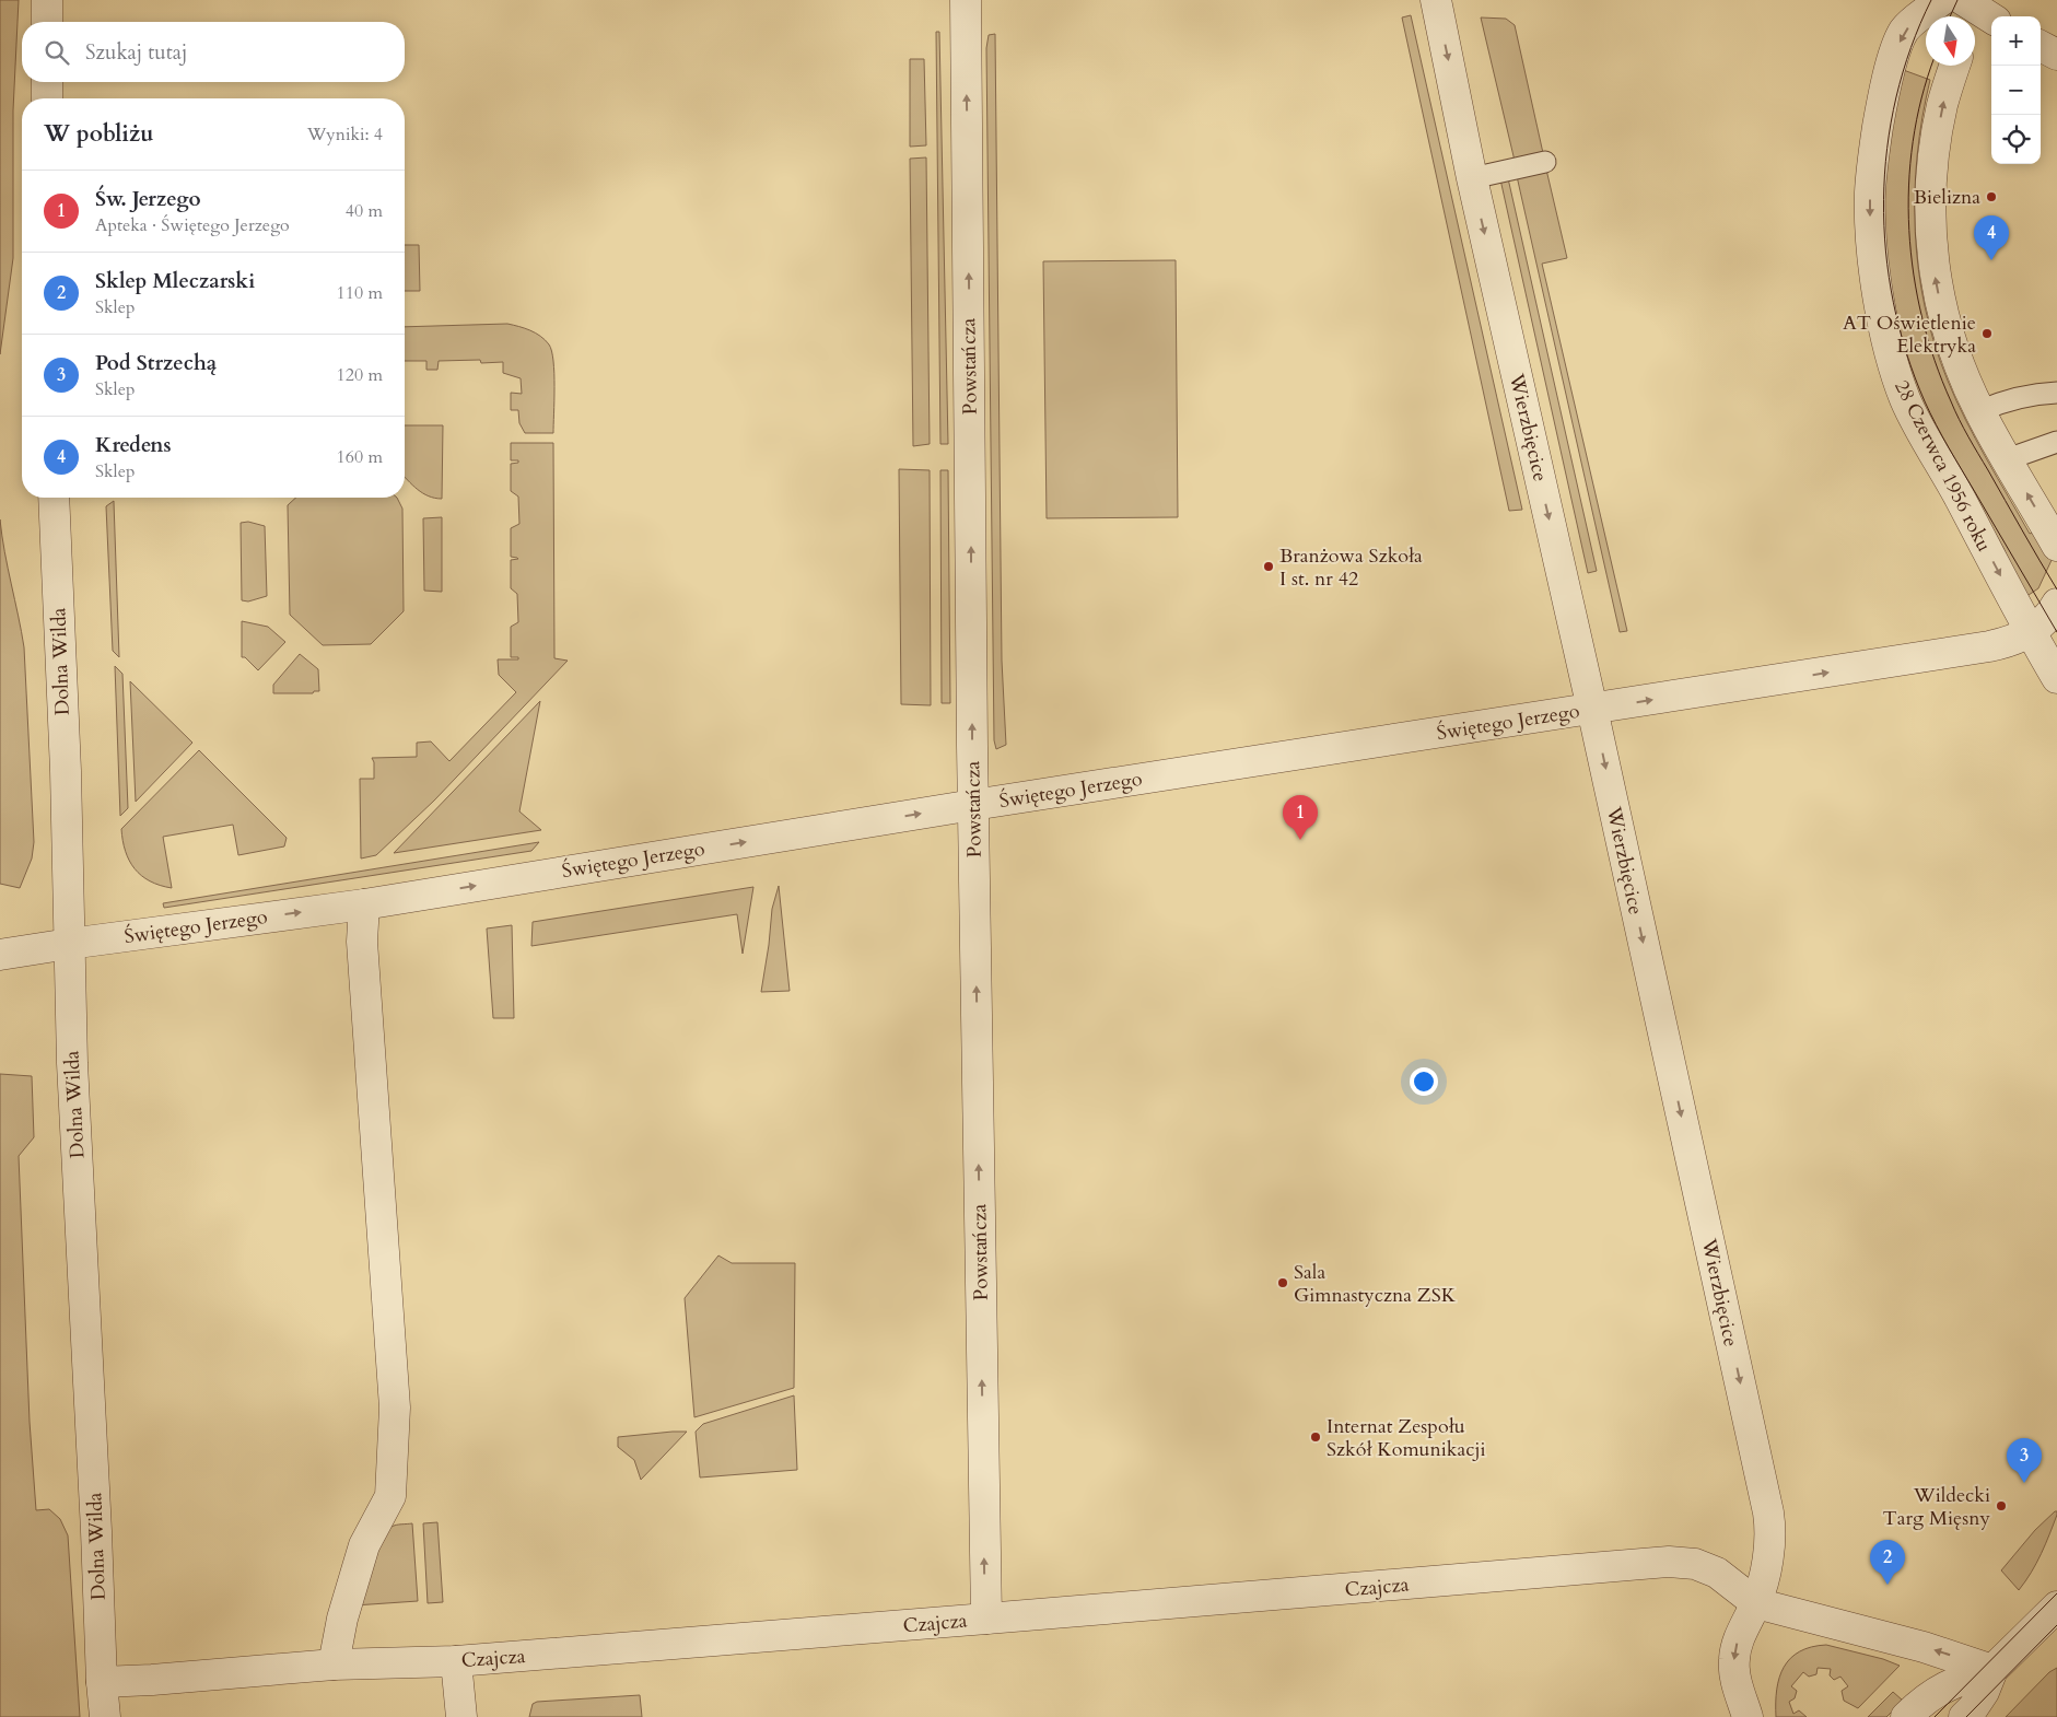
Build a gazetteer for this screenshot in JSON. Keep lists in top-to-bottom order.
{
  "streets": {
    "street": [
      "Powstańcza",
      "Wierzbięcice",
      "28 Czerwca 1956 roku",
      "Dolna Wilda",
      "Świętego Jerzego",
      "Czajcza"
    ]
  },
  "crossings": [
    ["Powstańcza", "Świętego Jerzego"],
    ["Powstańcza", "Czajcza"],
    ["Wierzbięcice", "Świętego Jerzego"],
    ["Wierzbięcice", "Czajcza"],
    ["28 Czerwca 1956 roku", "Świętego Jerzego"],
    ["Dolna Wilda", "Świętego Jerzego"],
    ["Dolna Wilda", "Czajcza"]
  ],
  "one_way": ["Powstańcza", "Wierzbięcice", "Świętego Jerzego"],
  "places": [
    "Bielizna",
    "AT Oświetlenie Elektryka",
    "Branżowa Szkoła I st. nr 42",
    "Sala Gimnastyczna ZSK",
    "Internat Zespołu Szkół Komunikacji",
    "Wildecki Targ Mięsny"
  ],
  "north": "bottom",
  "page": {
    "map_buttons": ["+", "−"],
    "search": "Szukaj tutaj",
    "heading": ["W pobliżu", "Wyniki: 4"],
    "list": [
      {
        "mark": "1",
        "name": "Św. Jerzego",
        "note": "Apteka · Świętego Jerzego",
        "value": "40 m"
      },
      {
        "mark": "2",
        "name": "Sklep Mleczarski",
        "note": "Sklep",
        "value": "110 m"
      },
      {
        "mark": "3",
        "name": "Pod Strzechą",
        "note": "Sklep",
        "value": "120 m"
      },
      {
        "mark": "4",
        "name": "Kredens",
        "note": "Sklep",
        "value": "160 m"
      }
    ],
    "pins": [
      "4",
      "1",
      "3",
      "2"
    ]
  }
}
